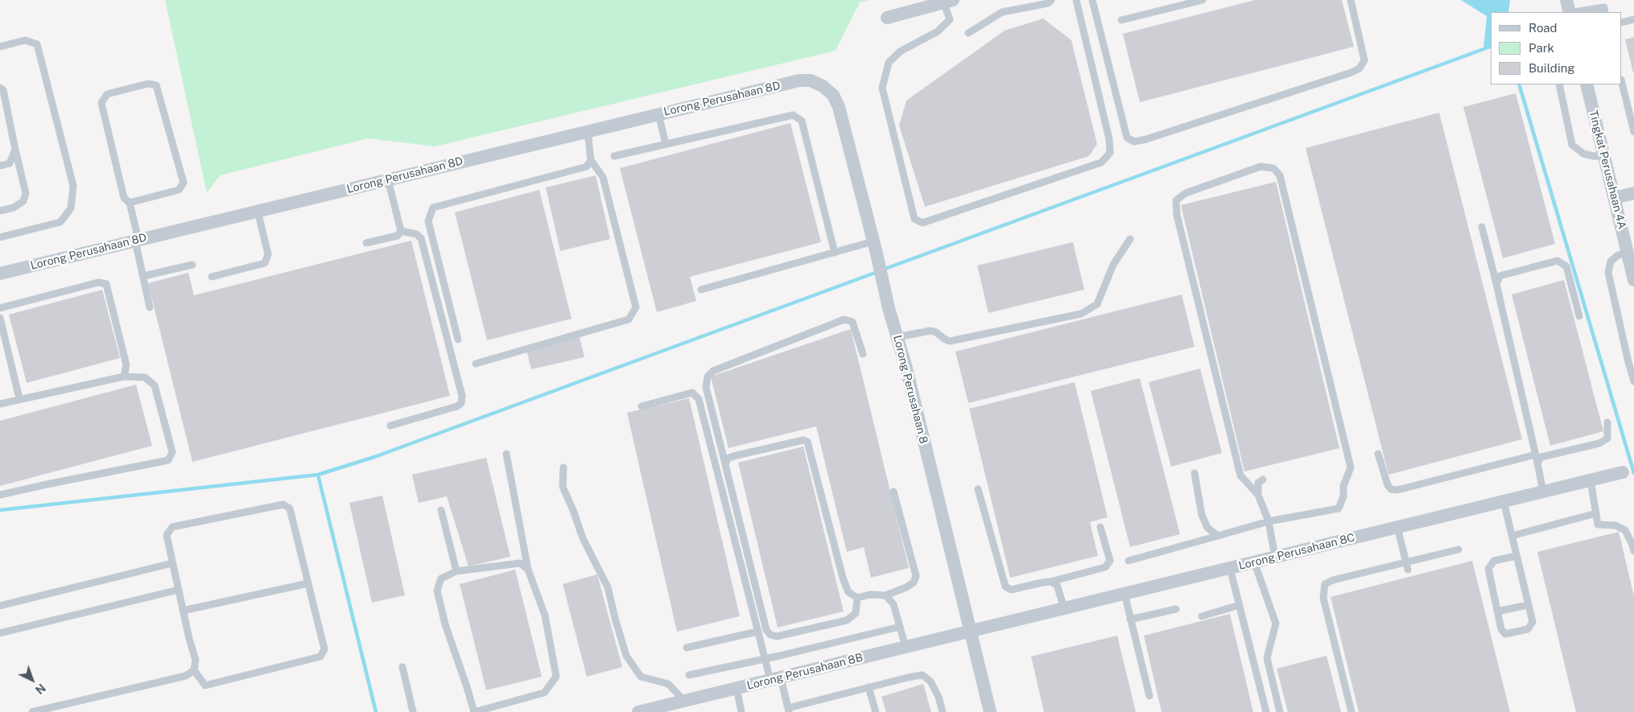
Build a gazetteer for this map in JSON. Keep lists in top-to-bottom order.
{
  "streets": {
    "street": [
      "Lorong Perusahaan 8D",
      "Tingkat Perusahaan 4A",
      "Lorong Perusahaan 8",
      "Lorong Perusahaan 8C",
      "Lorong Perusahaan 8B"
    ]
  },
  "crossings": [
    ["Lorong Perusahaan 8D", "Lorong Perusahaan 8"],
    ["Lorong Perusahaan 8", "Lorong Perusahaan 8C"],
    ["Lorong Perusahaan 8", "Lorong Perusahaan 8B"],
    ["Lorong Perusahaan 8C", "Lorong Perusahaan 8B"]
  ],
  "legend": ["Road", "Park", "Building"],
  "north": "bottom right"
}
